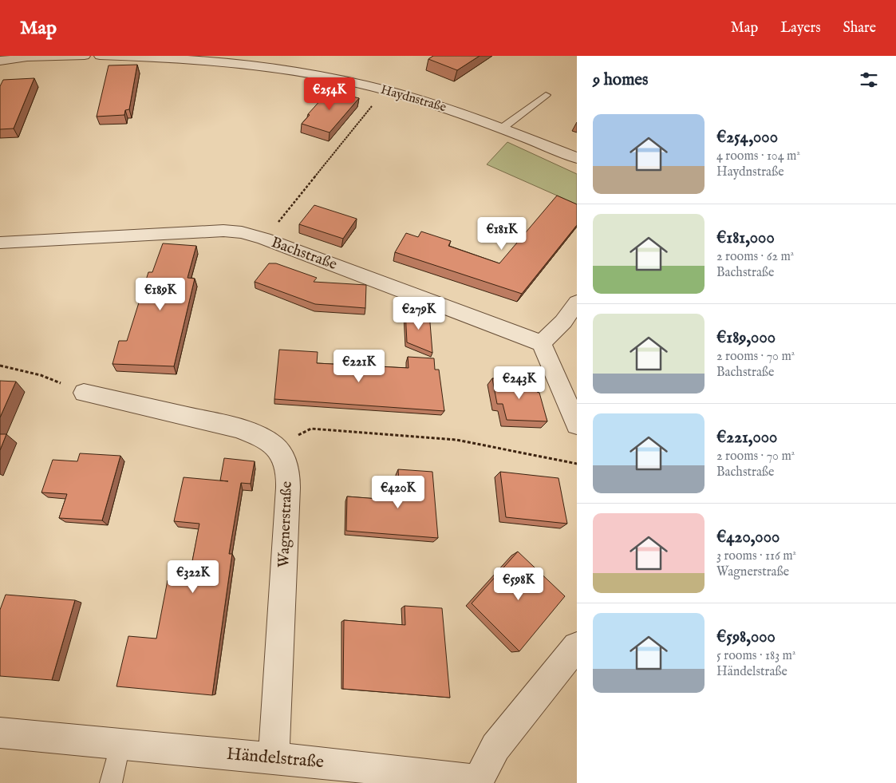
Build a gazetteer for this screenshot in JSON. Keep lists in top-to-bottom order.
{
  "streets": {
    "street": [
      "Haydnstraße",
      "Bachstraße",
      "Wagnerstraße",
      "Händelstraße"
    ]
  },
  "crossings": [
    ["Wagnerstraße", "Händelstraße"]
  ],
  "page": {
    "header": "Map",
    "nav": ["Map", "Layers", "Share"],
    "heading": "9 homes",
    "price": [
      "€254K",
      "€181K",
      "€189K",
      "€279K",
      "€221K",
      "€243K",
      "€420K",
      "€322K",
      "€598K"
    ],
    "list": [
      {
        "name": "€254,000",
        "note": "4 rooms · 104 m² · Haydnstraße"
      },
      {
        "name": "€181,000",
        "note": "2 rooms · 62 m² · Bachstraße"
      },
      {
        "name": "€189,000",
        "note": "2 rooms · 70 m² · Bachstraße"
      },
      {
        "name": "€221,000",
        "note": "2 rooms · 70 m² · Bachstraße"
      },
      {
        "name": "€420,000",
        "note": "3 rooms · 116 m² · Wagnerstraße"
      },
      {
        "name": "€598,000",
        "note": "5 rooms · 183 m² · Händelstraße"
      }
    ]
  }
}
